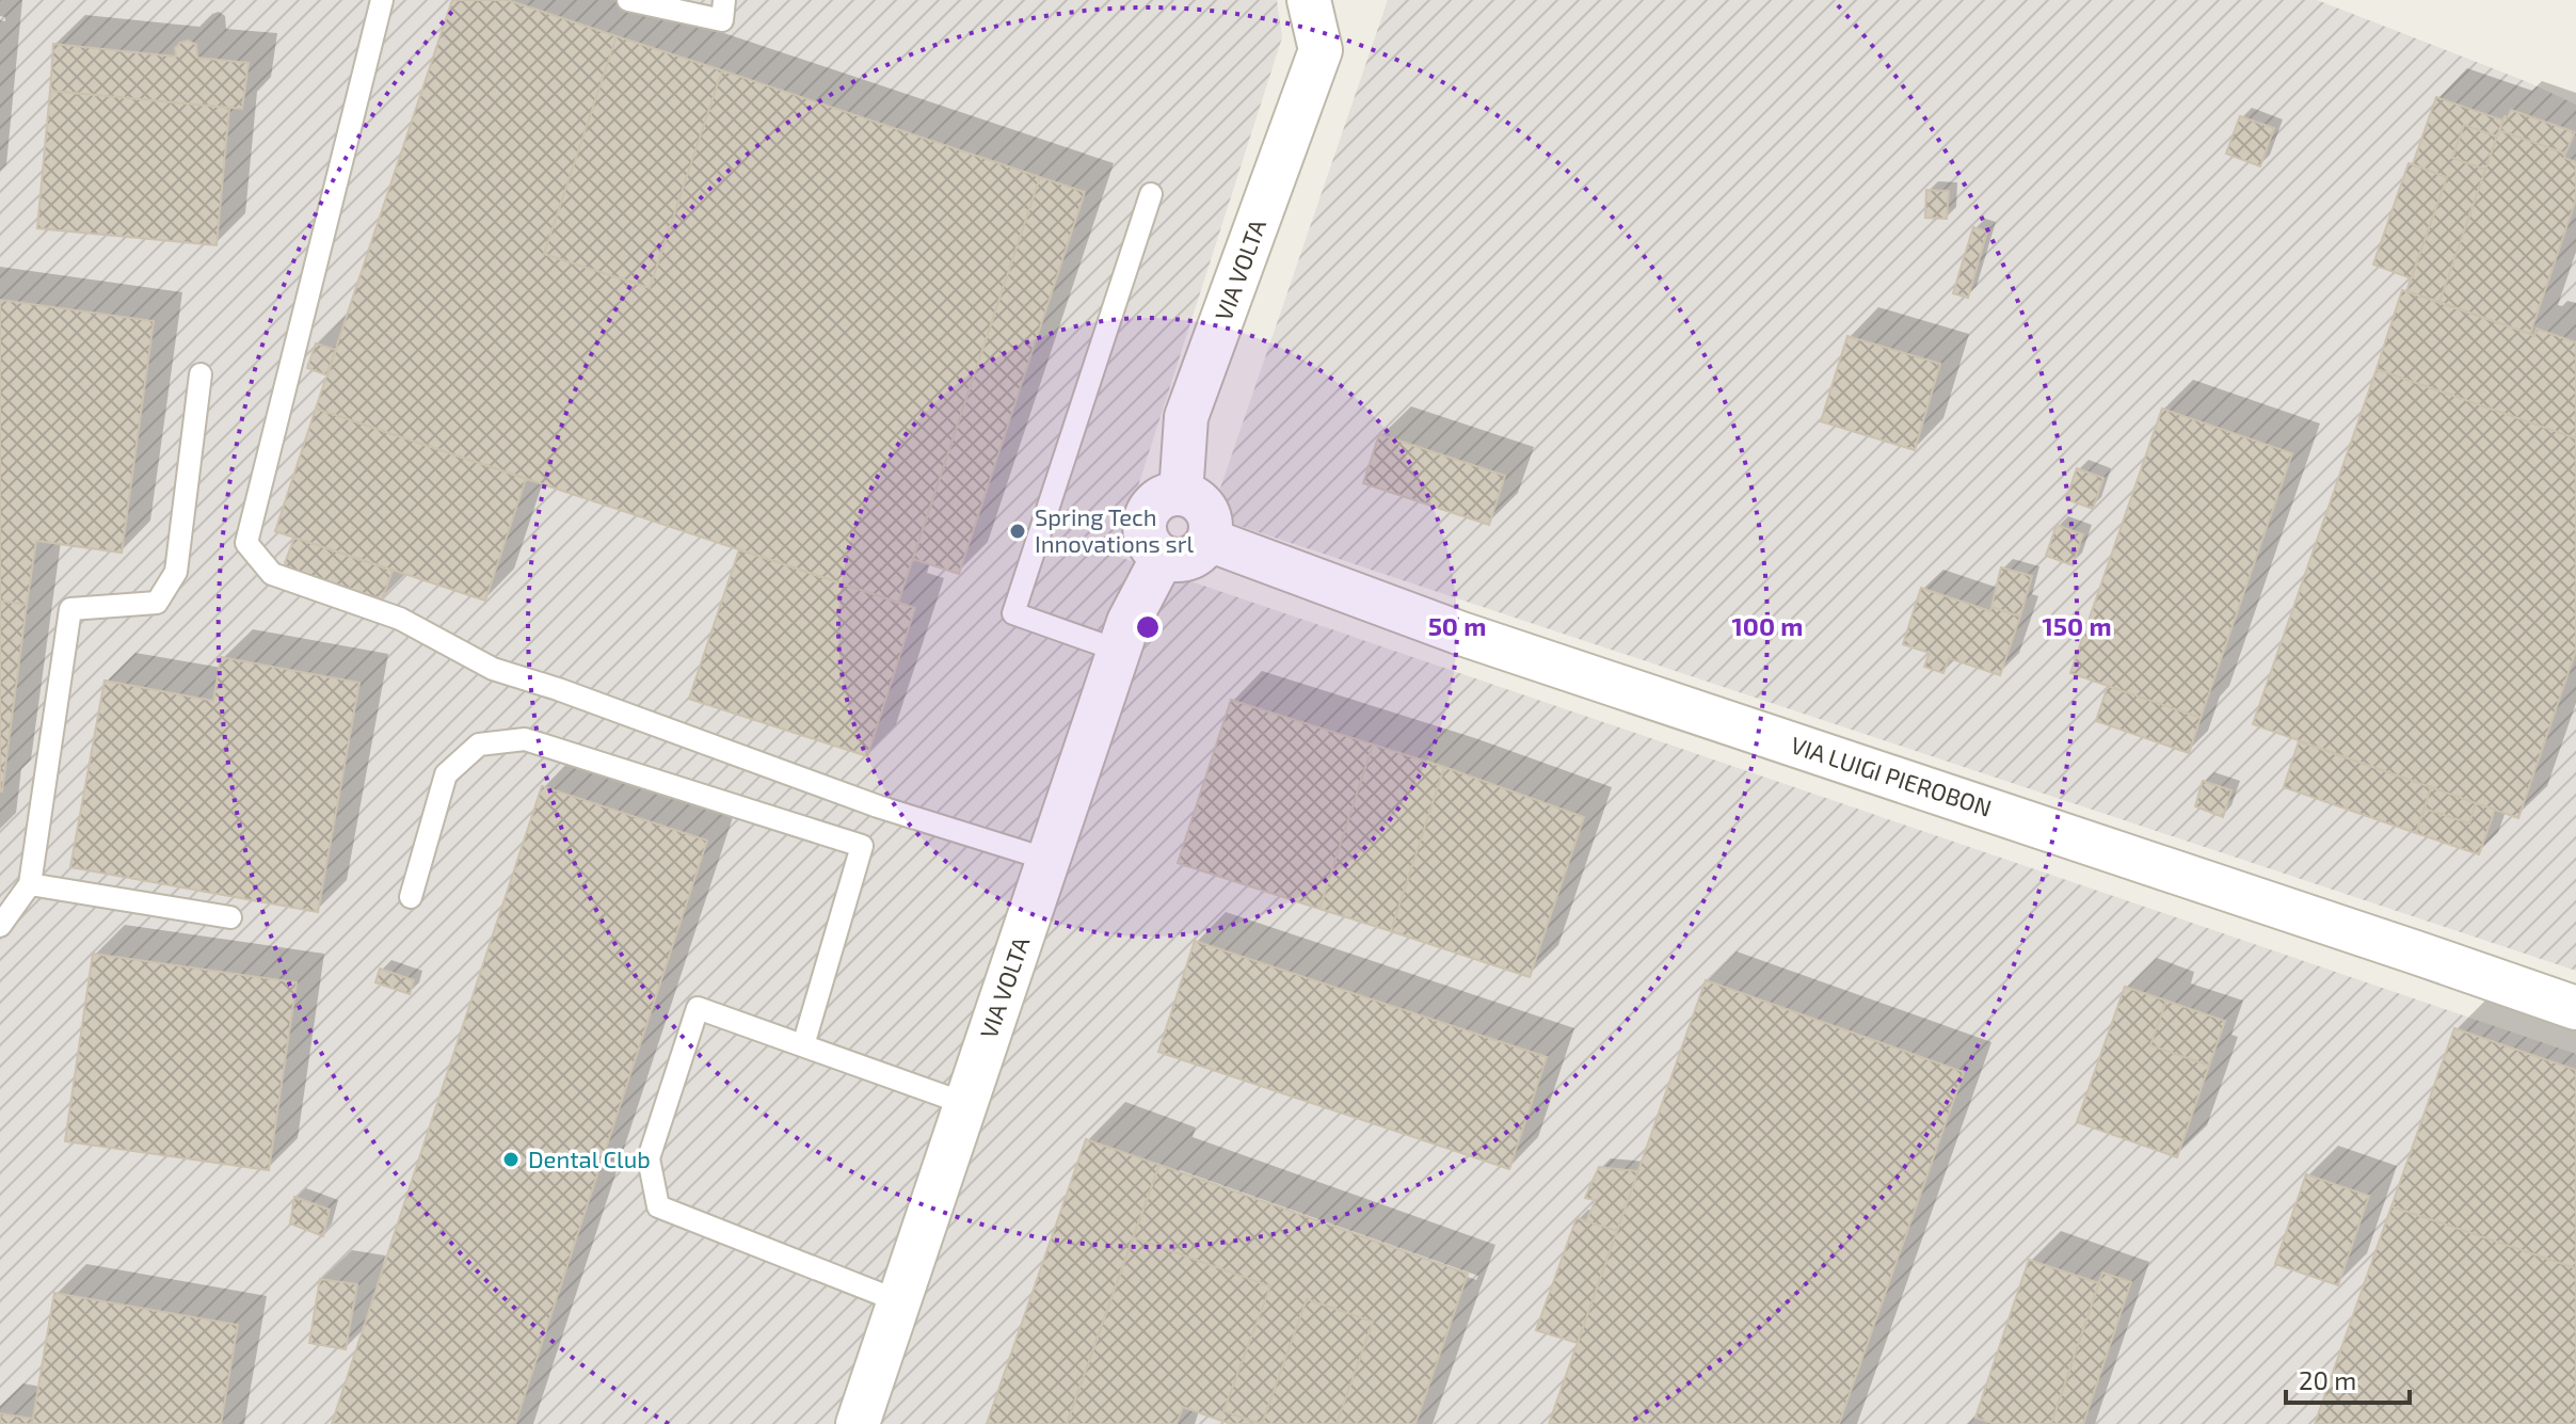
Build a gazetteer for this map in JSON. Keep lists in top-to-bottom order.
{
  "streets": {
    "street": ["VIA VOLTA", "VIA LUIGI PIEROBON"]
  },
  "crossings": [
    ["VIA VOLTA", "VIA LUIGI PIEROBON"]
  ],
  "places": ["Spring Tech Innovations srl", "Dental Club"],
  "scale_bar": "20 m",
  "rings": ["50 m", "100 m", "150 m"]
}
